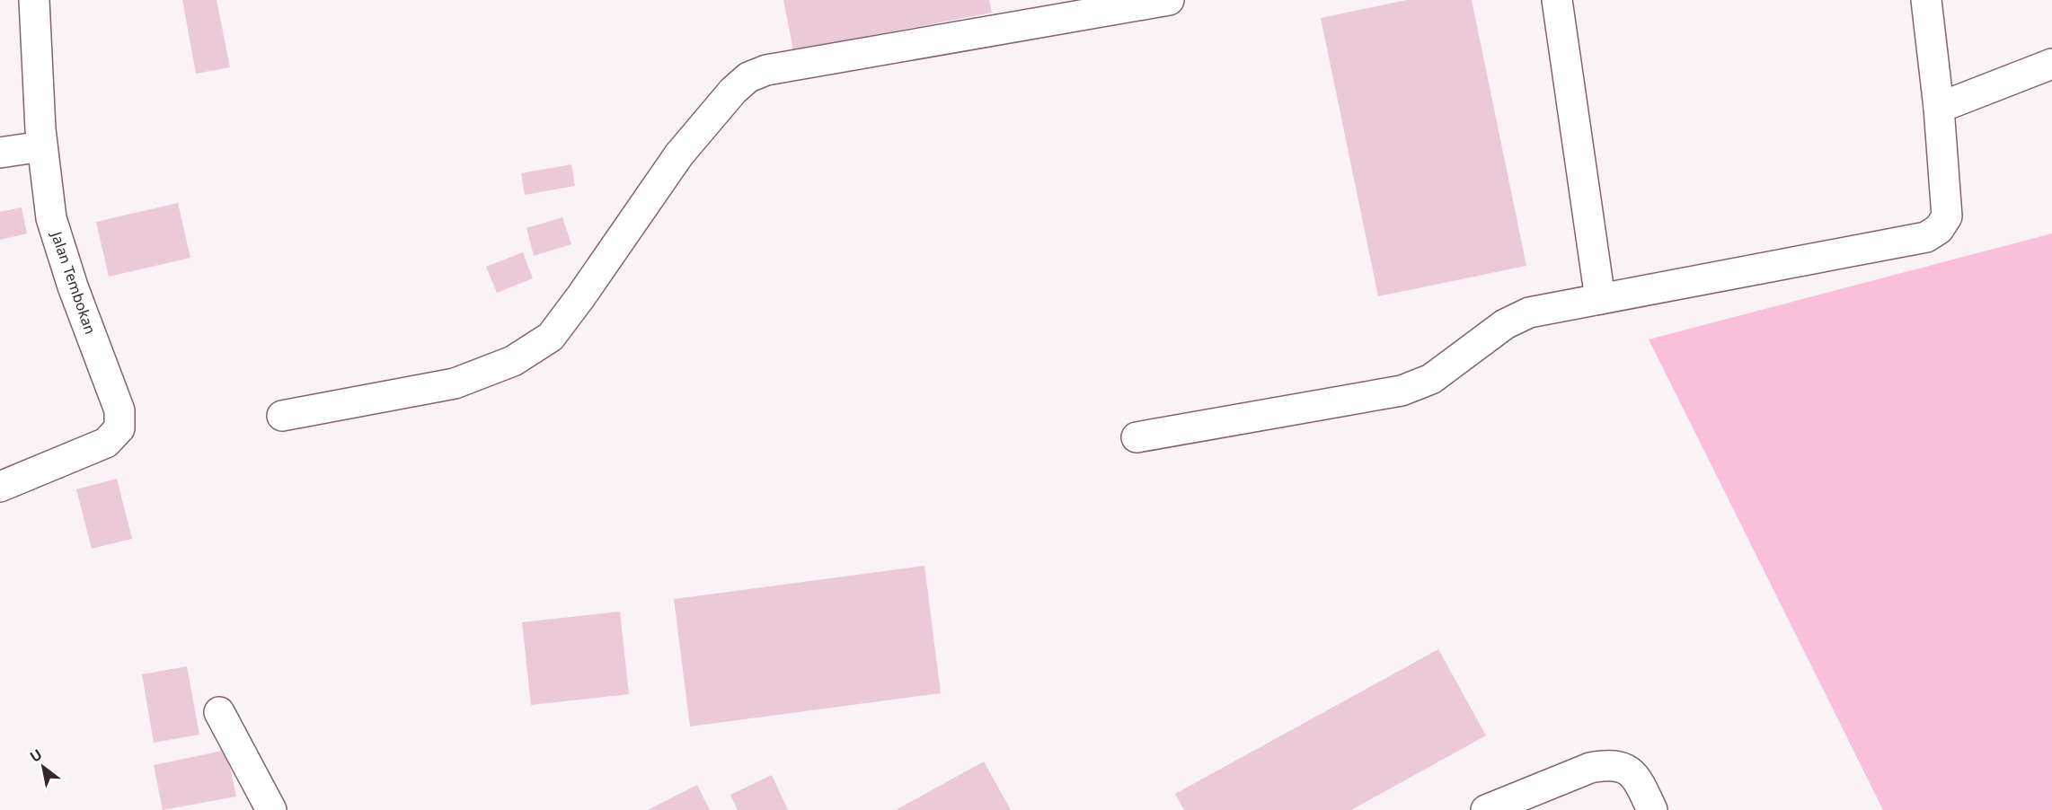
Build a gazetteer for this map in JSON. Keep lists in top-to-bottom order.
{
  "streets": {
    "street": ["Jalan Tembokan"]
  },
  "north": "top left"
}
